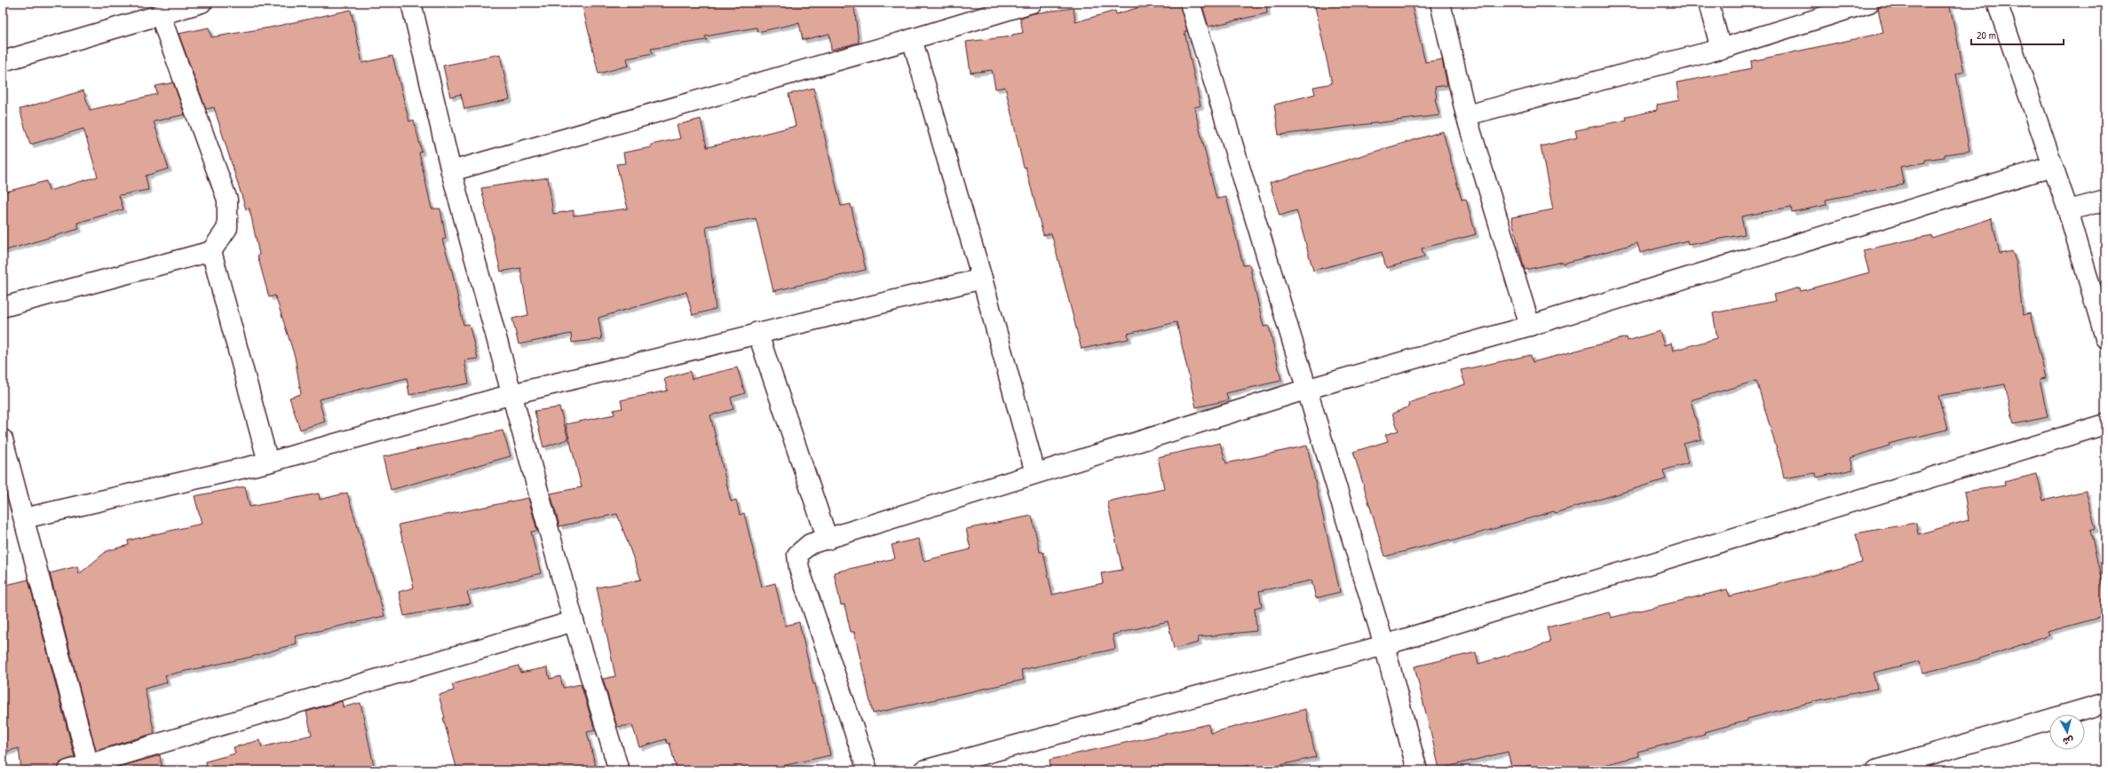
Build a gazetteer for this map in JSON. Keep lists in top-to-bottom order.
{
  "scale_bar": "20 m",
  "north": "bottom"
}
